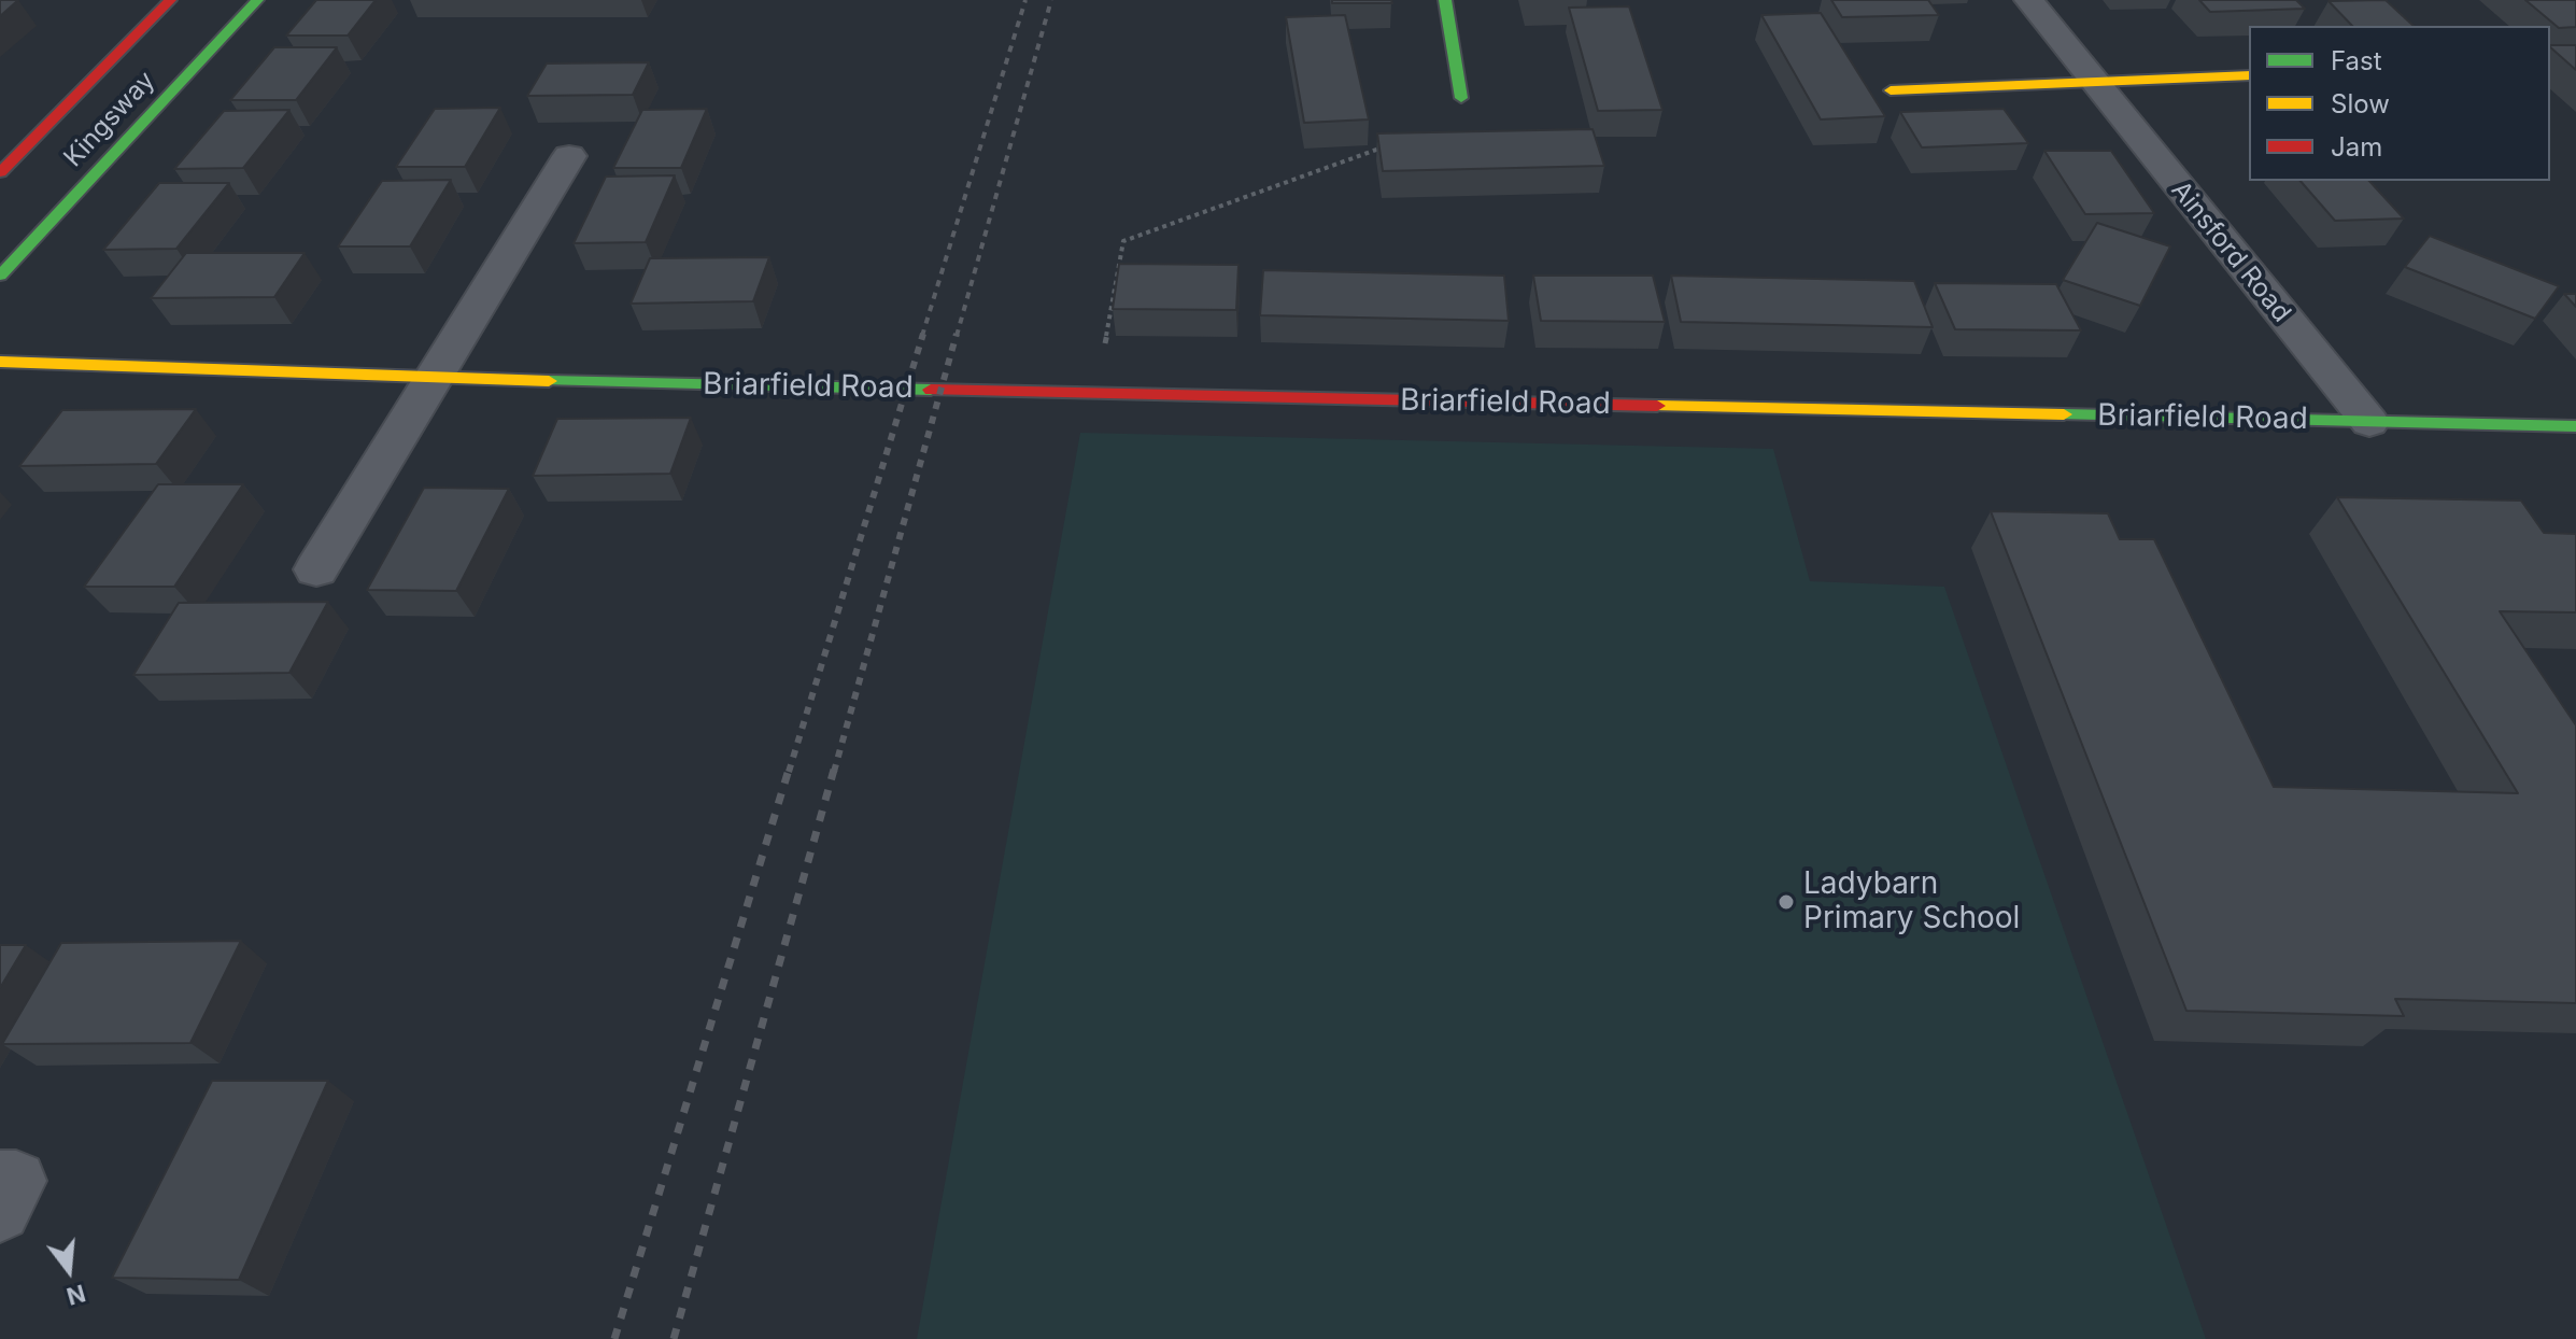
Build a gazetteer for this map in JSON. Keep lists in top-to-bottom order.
{
  "streets": {
    "main road": ["Kingsway", "Briarfield Road"],
    "street": ["Ainsford Road"]
  },
  "crossings": [
    ["Ainsford Road", "Briarfield Road"]
  ],
  "places": ["Ladybarn Primary School"],
  "legend": ["Fast", "Slow", "Jam"],
  "north": "bottom"
}
